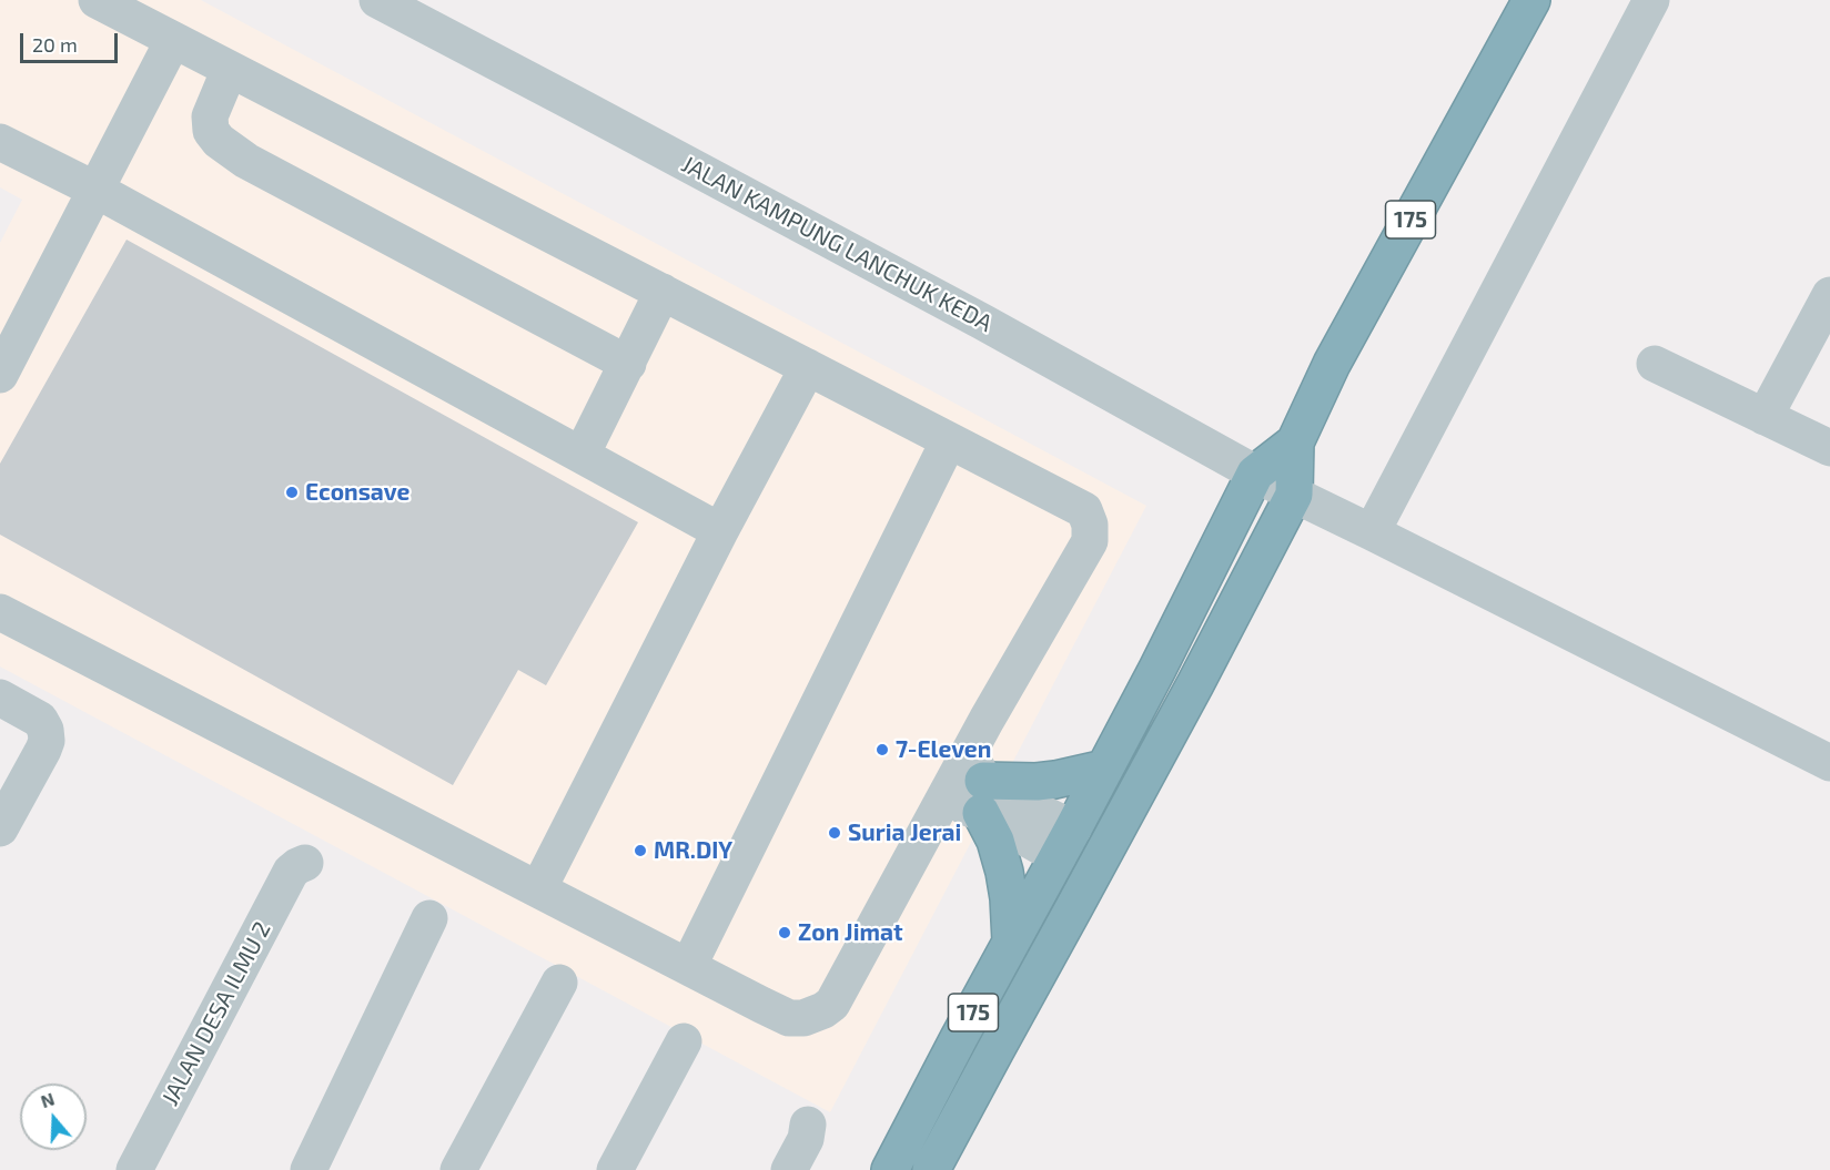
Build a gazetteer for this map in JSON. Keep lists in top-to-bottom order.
{
  "streets": {
    "highway": ["175"],
    "street": ["JALAN KAMPUNG LANCHUK KEDA", "JALAN DESA ILMU 2"]
  },
  "crossings": [
    ["175", "JALAN KAMPUNG LANCHUK KEDA"]
  ],
  "places": [
    "Econsave",
    "7-Eleven",
    "Suria Jerai",
    "MR.DIY",
    "Zon Jimat"
  ],
  "scale_bar": "20 m",
  "north": "top"
}
